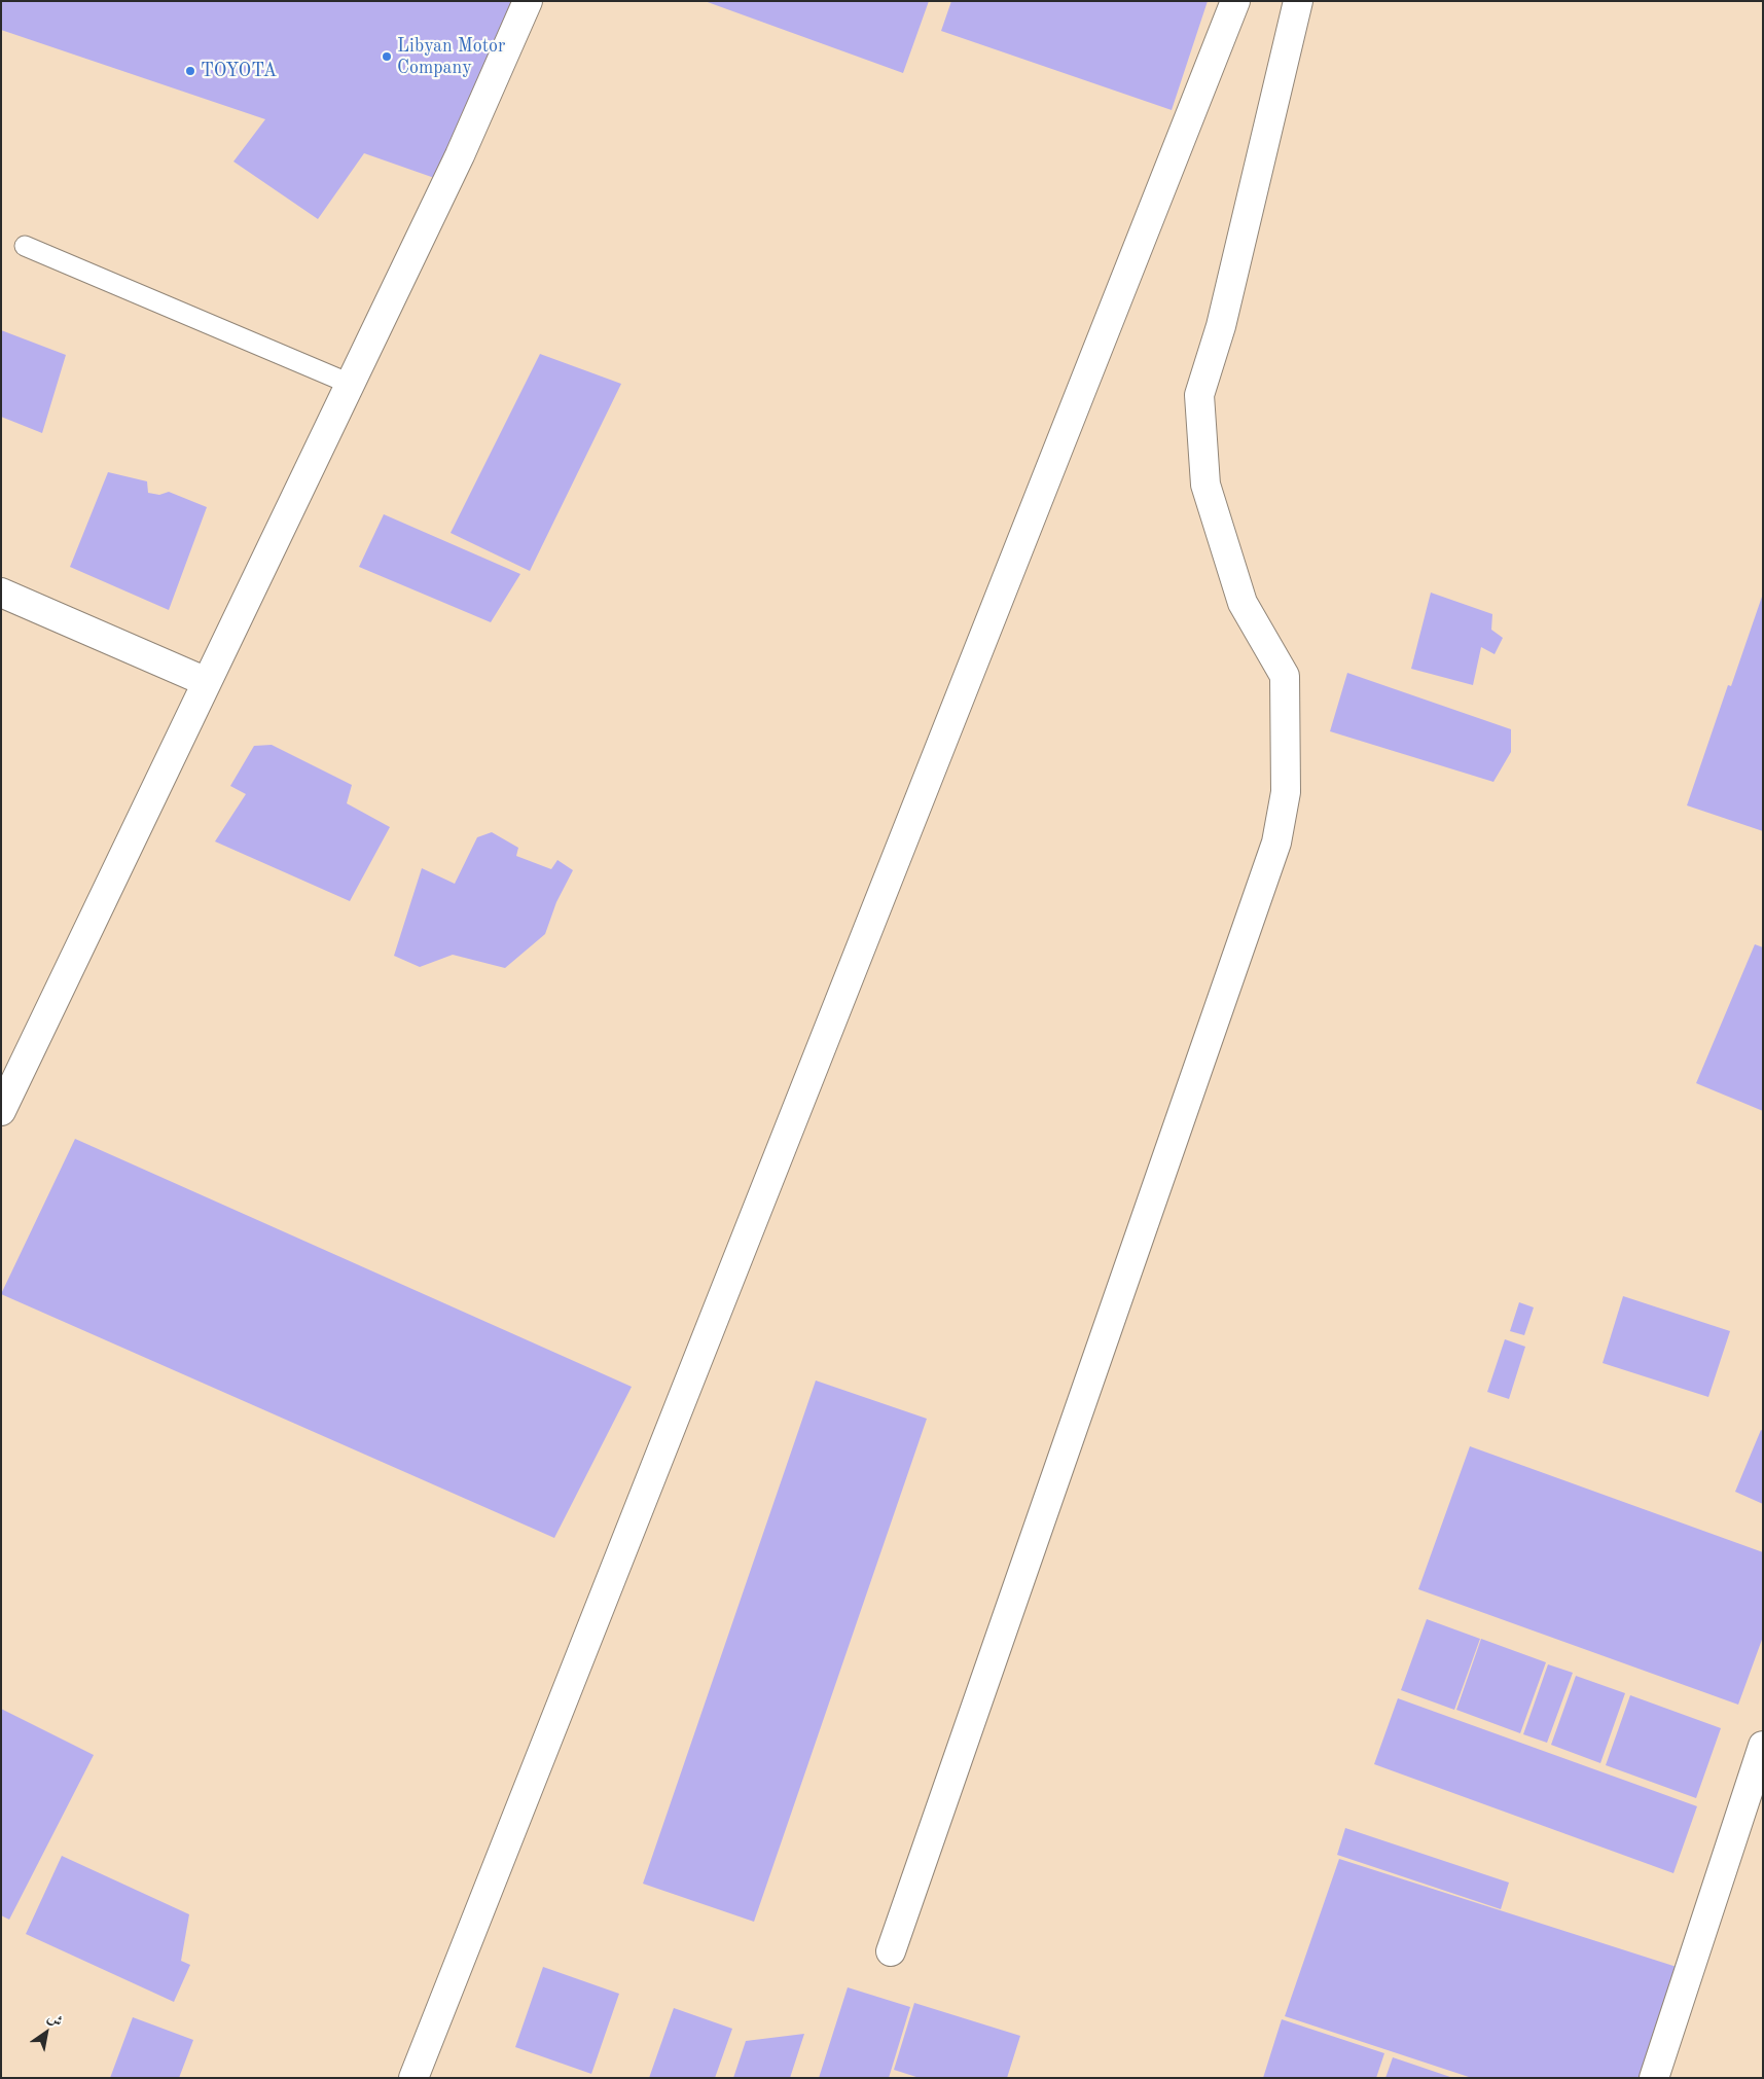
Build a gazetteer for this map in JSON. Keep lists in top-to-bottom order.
{
  "places": ["Libyan Motor Company", "TOYOTA"],
  "north": "top right"
}
